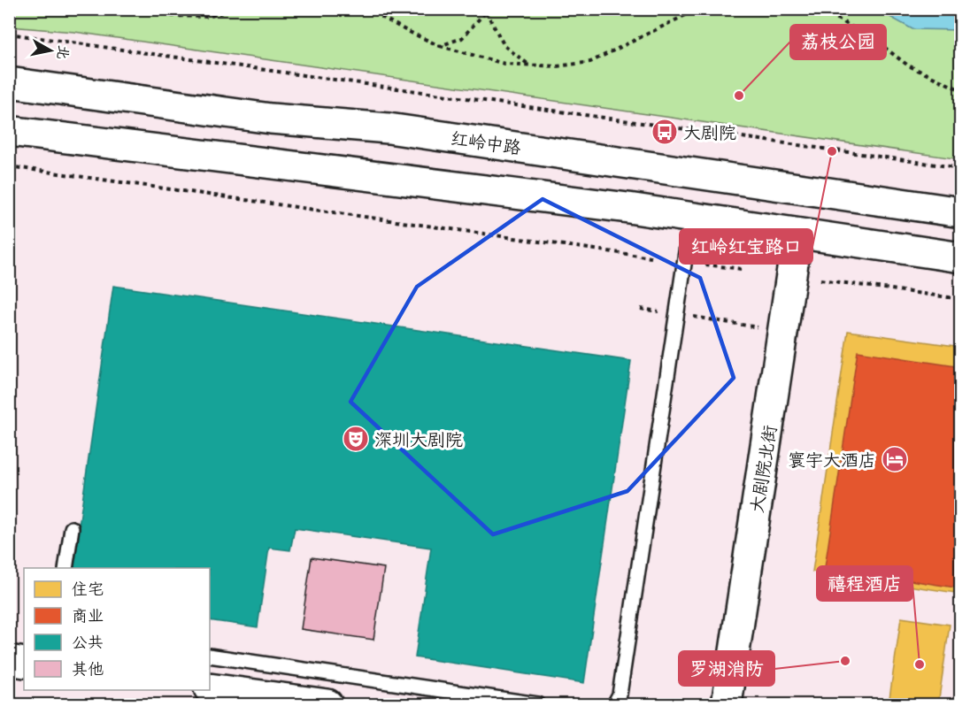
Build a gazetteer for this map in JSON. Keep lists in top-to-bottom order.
{
  "streets": {
    "main road": ["红岭中路", "大剧院北街"]
  },
  "places": {
    "other": [
      "荔枝公园",
      "红岭红宝路口",
      "罗湖消防",
      "禧程酒店"
    ],
    "bus stop": ["大剧院"],
    "theatre": ["深圳大剧院"],
    "hotel": ["寰宇大酒店"]
  },
  "legend": [
    "住宅",
    "商业",
    "公共",
    "其他"
  ],
  "north": "right"
}
